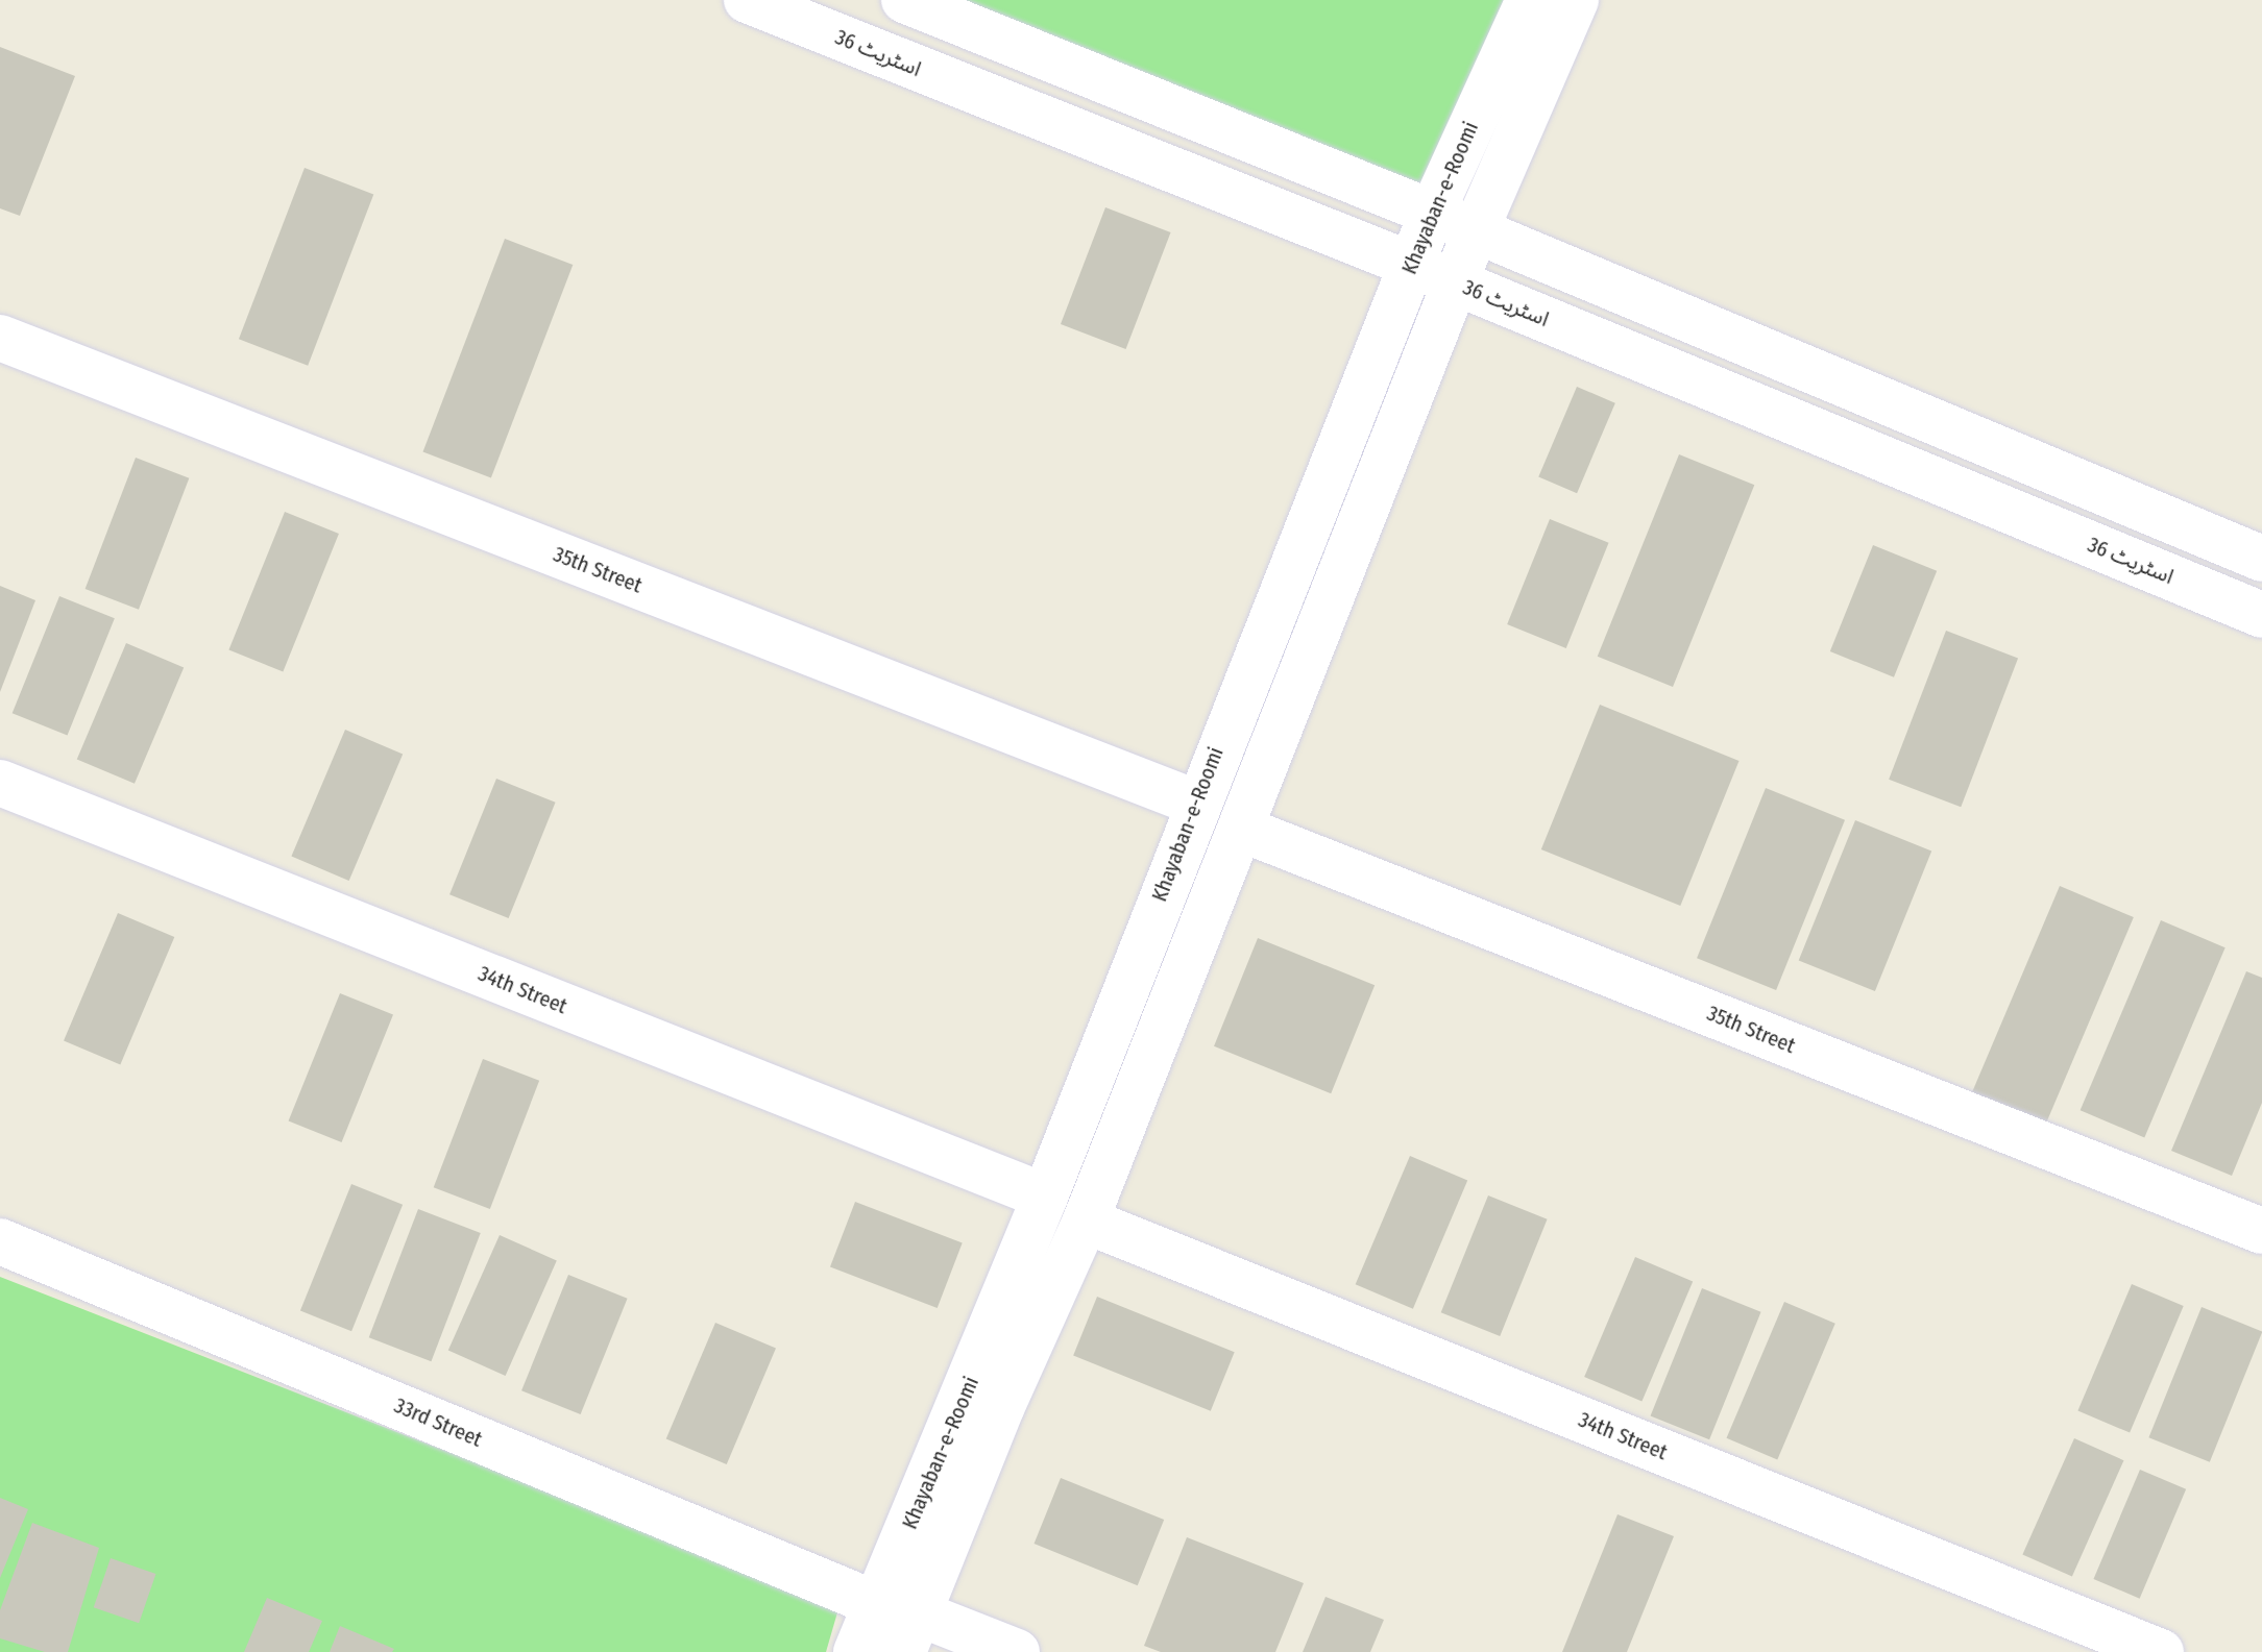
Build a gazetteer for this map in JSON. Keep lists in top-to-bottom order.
{
  "streets": {
    "street": [
      "اسٹریٹ 36",
      "Khayaban-e-Roomi",
      "35th Street",
      "34th Street",
      "33rd Street"
    ]
  },
  "crossings": [
    ["اسٹریٹ 36", "Khayaban-e-Roomi"],
    ["Khayaban-e-Roomi", "35th Street"],
    ["Khayaban-e-Roomi", "34th Street"],
    ["Khayaban-e-Roomi", "33rd Street"]
  ]
}
